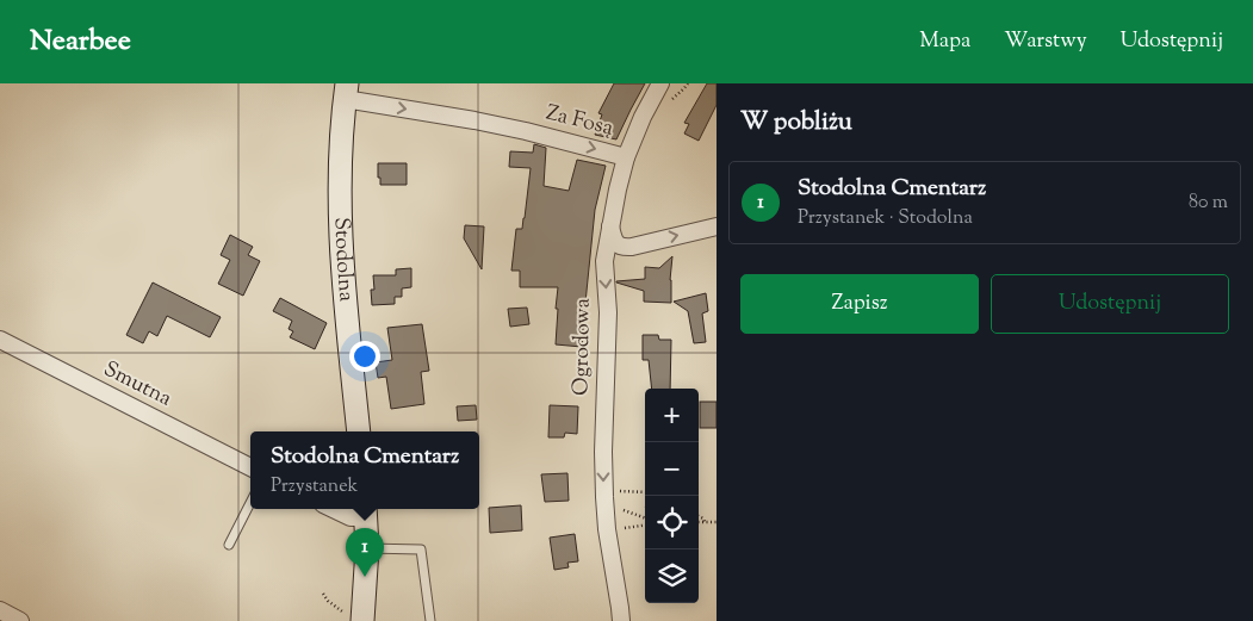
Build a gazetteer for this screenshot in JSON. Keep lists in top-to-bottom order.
{
  "streets": {
    "street": [
      "Za Fosą",
      "Stodolna",
      "Ogrodowa",
      "Smutna"
    ]
  },
  "crossings": [
    ["Za Fosą", "Stodolna"],
    ["Za Fosą", "Ogrodowa"]
  ],
  "one_way": ["Za Fosą", "Ogrodowa"],
  "page": {
    "header": "Nearbee",
    "nav": ["Mapa", "Warstwy", "Udostępnij"],
    "heading": "W pobliżu",
    "list": [
      {
        "mark": "1",
        "name": "Stodolna Cmentarz",
        "note": "Przystanek · Stodolna",
        "value": "80 m"
      }
    ],
    "buttons": ["Zapisz", "Udostępnij"],
    "map_buttons": ["+", "−"],
    "popup": ["Stodolna Cmentarz", "Przystanek"],
    "pins": "1"
  }
}
